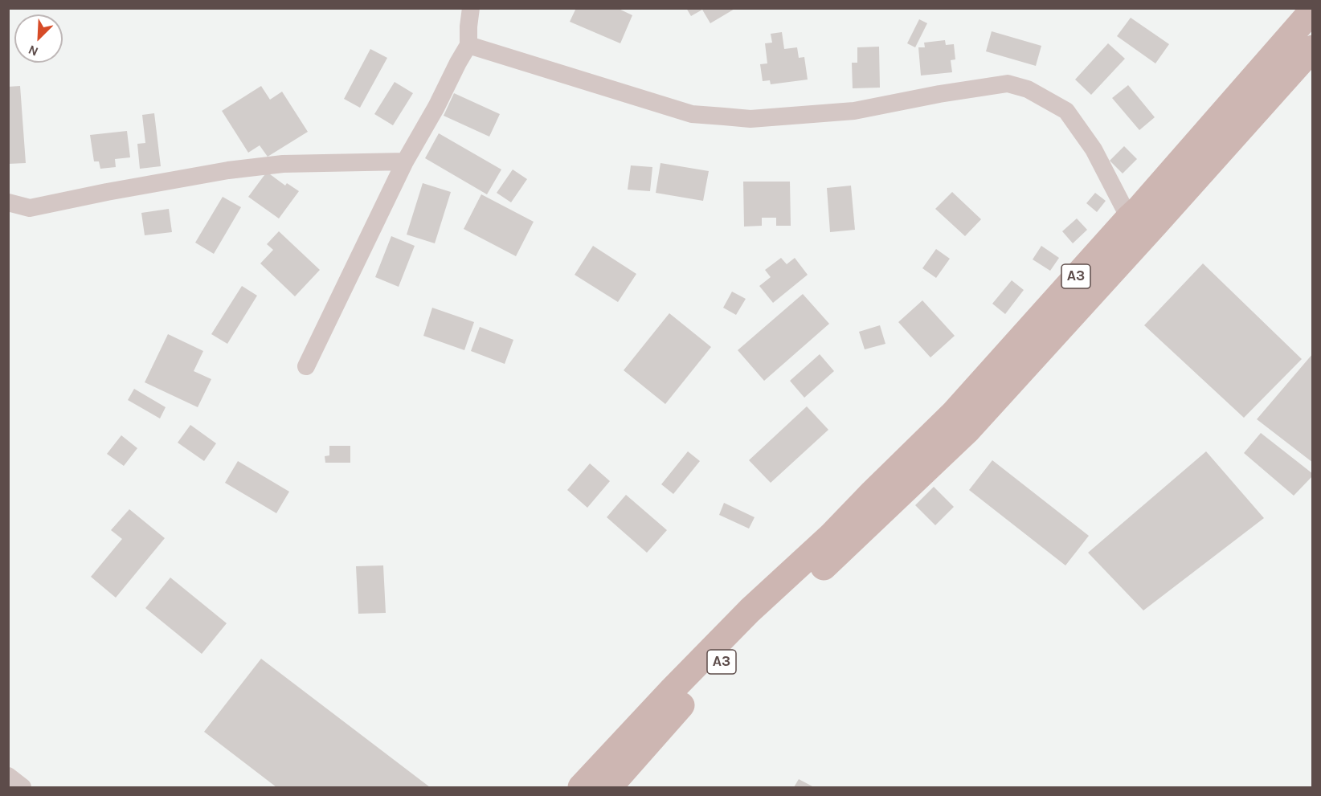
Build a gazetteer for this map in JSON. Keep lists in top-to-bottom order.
{
  "streets": {
    "main road": ["A3"]
  },
  "north": "bottom left"
}
